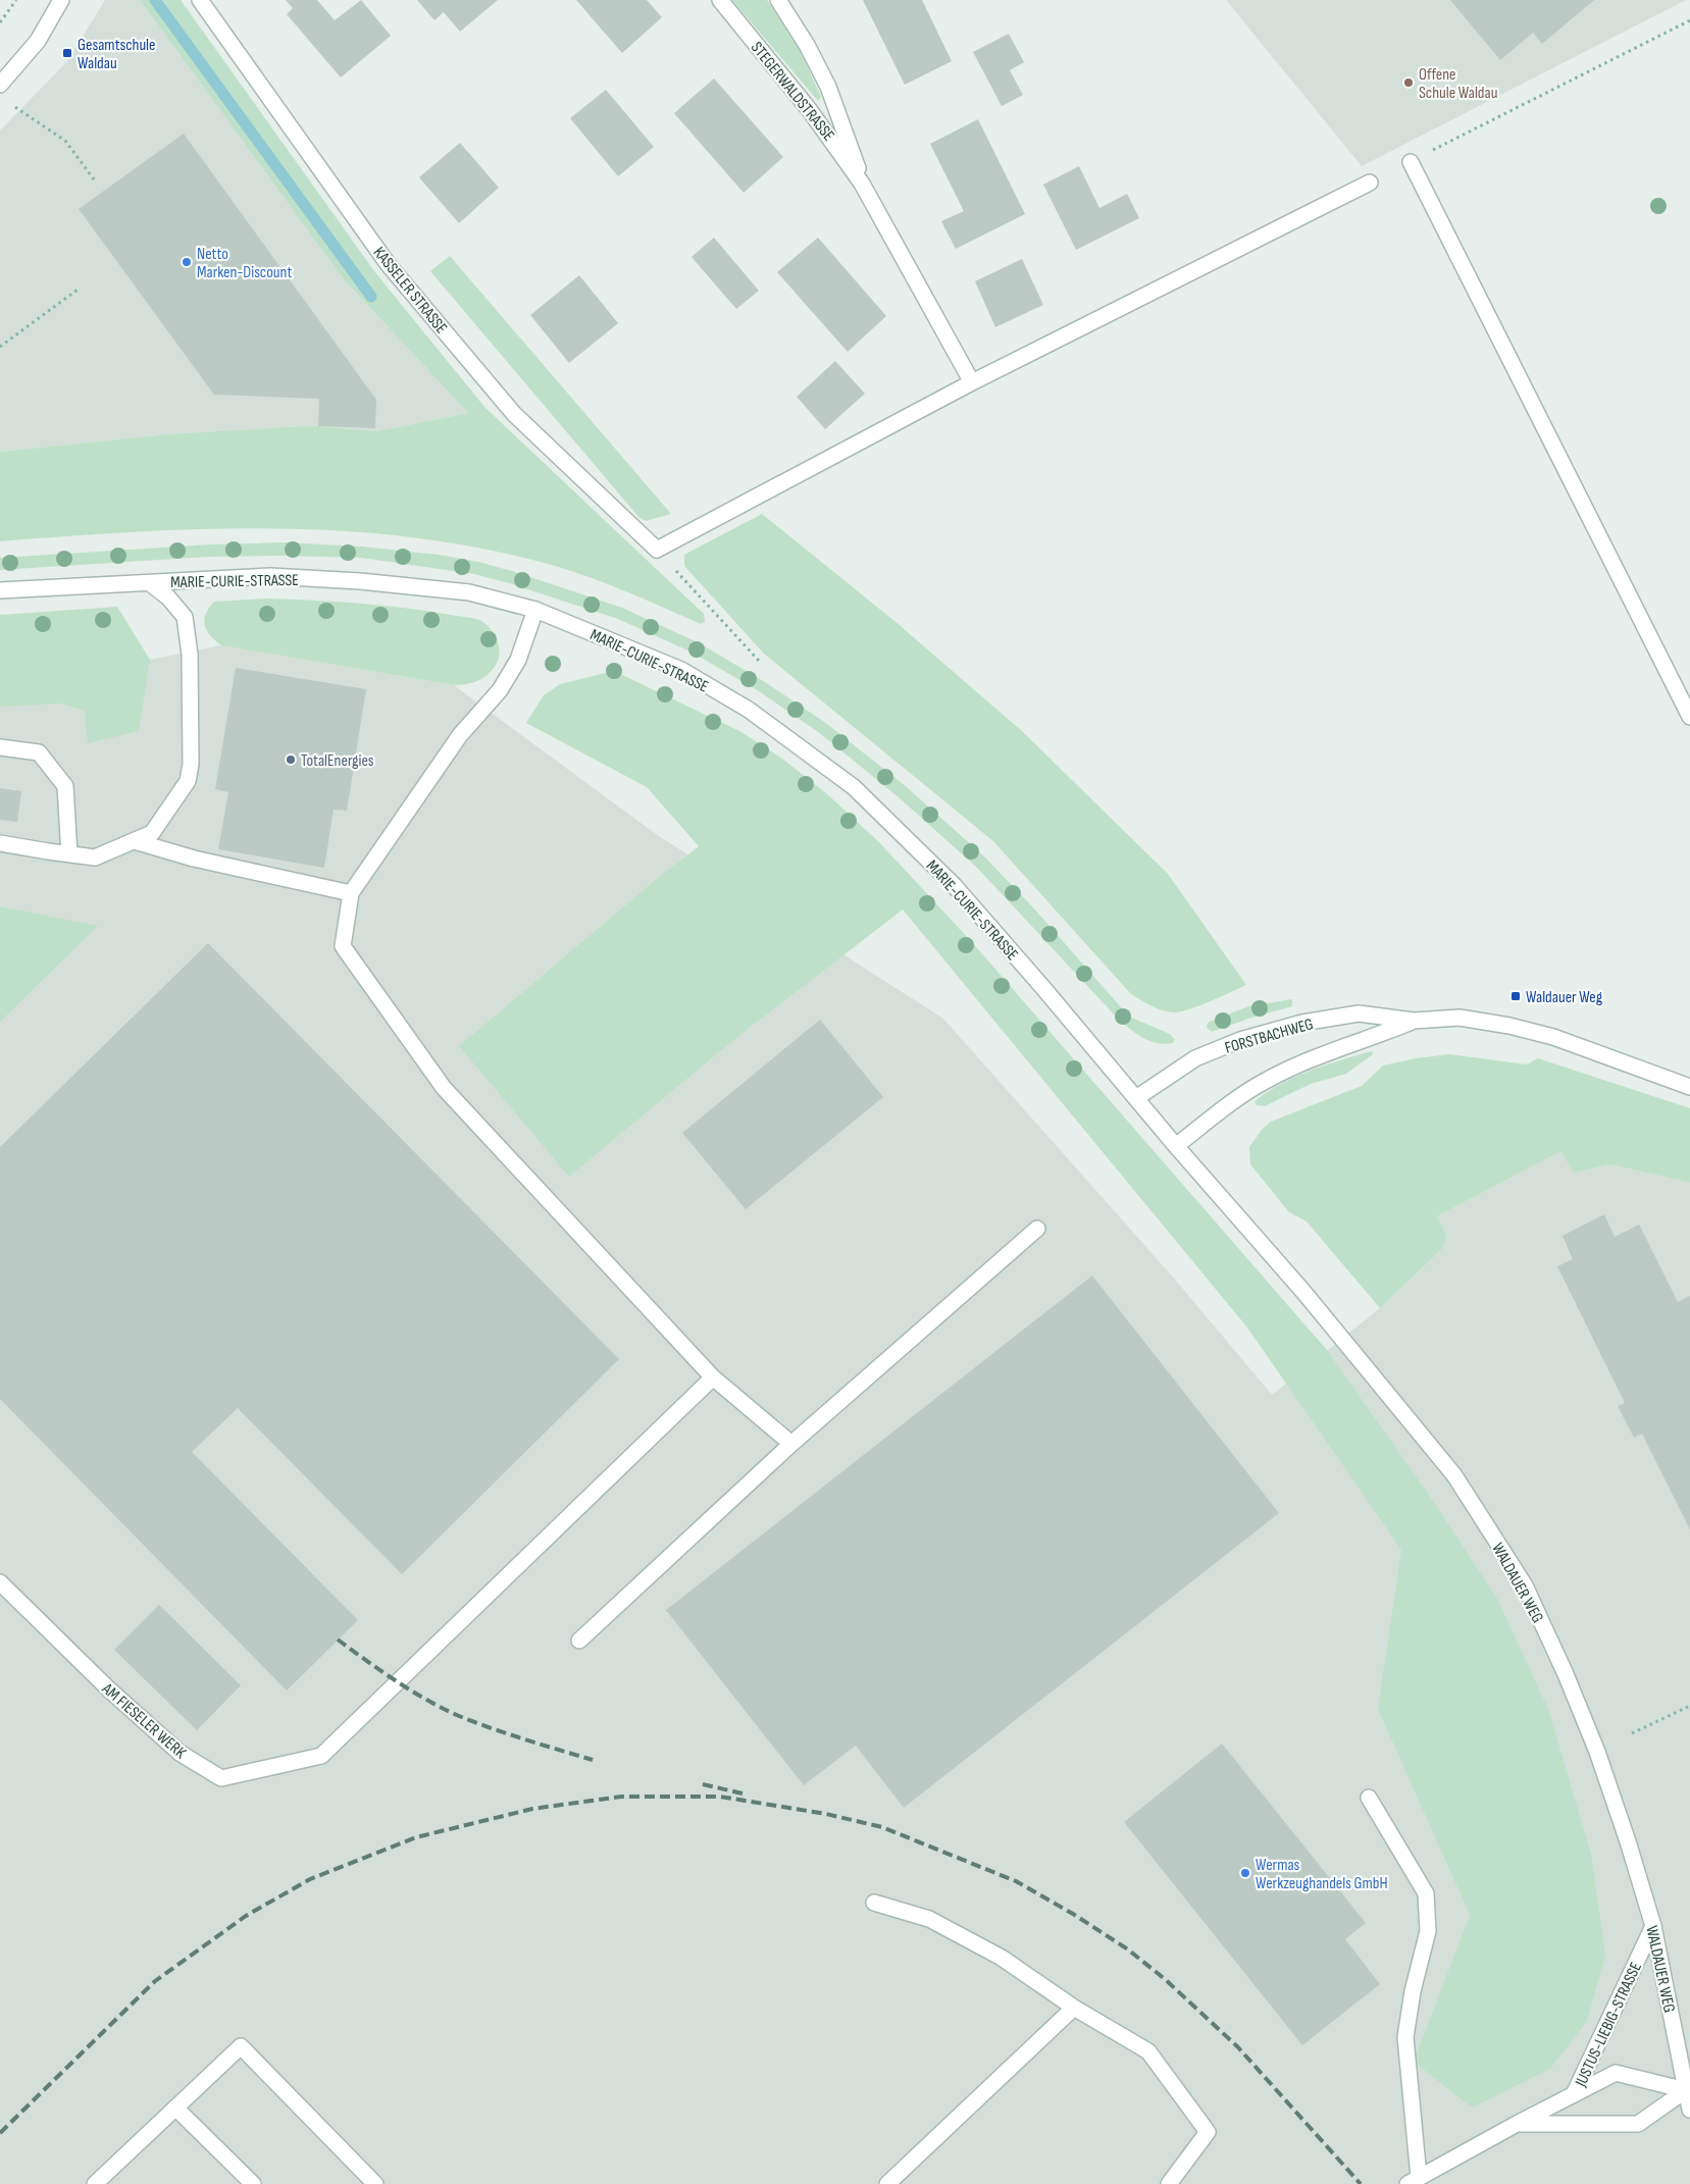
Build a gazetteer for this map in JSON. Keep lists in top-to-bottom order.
{
  "streets": {
    "street": [
      "STEGERWALDSTRASSE",
      "KASSELER STRASSE",
      "MARIE-CURIE-STRASSE",
      "FORSTBACHWEG",
      "WALDAUER WEG",
      "AM FIESELER WERK",
      "JUSTUS-LIEBIG-STRASSE"
    ]
  },
  "crossings": [
    ["MARIE-CURIE-STRASSE", "FORSTBACHWEG"],
    ["MARIE-CURIE-STRASSE", "WALDAUER WEG"],
    ["FORSTBACHWEG", "WALDAUER WEG"],
    ["WALDAUER WEG", "JUSTUS-LIEBIG-STRASSE"]
  ],
  "places": {
    "transit": ["Gesamtschule Waldau", "Waldauer Weg"],
    "other": [
      "Offene Schule Waldau",
      "Netto Marken-Discount",
      "TotalEnergies",
      "Wermas Werkzeughandels GmbH"
    ]
  }
}
